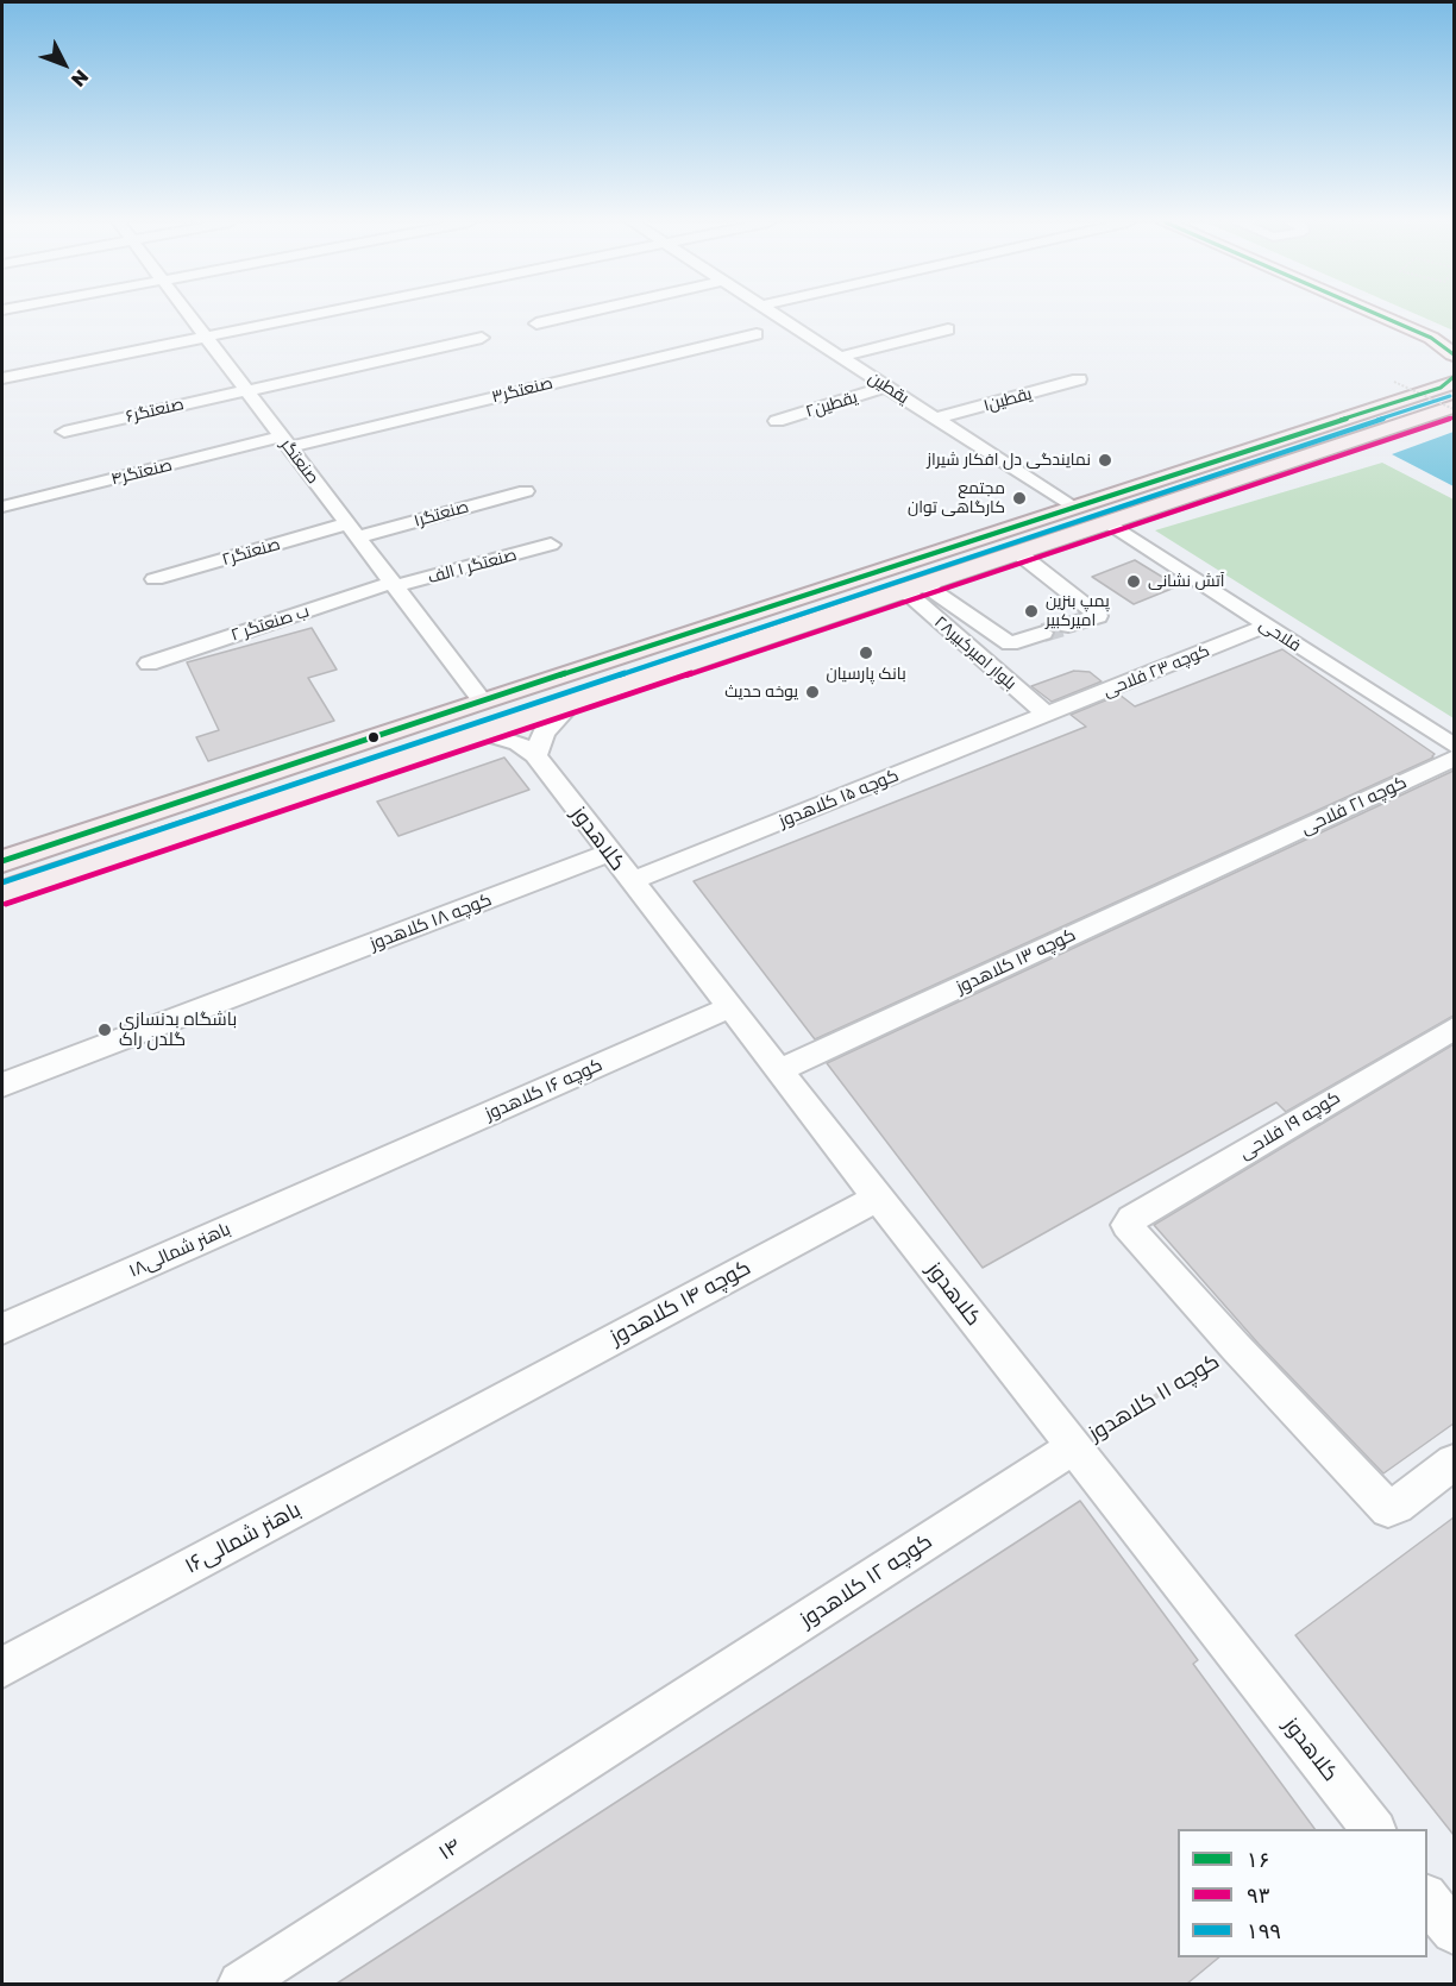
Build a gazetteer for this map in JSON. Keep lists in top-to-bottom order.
{
  "streets": {
    "street": [
      "یقطین",
      "صنعتگر۳",
      "یقطین۱",
      "یقطین۲",
      "صنعتگر۶",
      "صنعتگر",
      "صنعتگر۴",
      "صنعتگر۱",
      "صنعتگر۲",
      "صنعتگر ۱ الف",
      "۲ ب صنعتگر",
      "فلاحی",
      "۲۸بلوار امیرکبیر",
      "کوچه ۲۳ فلاحی",
      "کوچه ۱۵ کلاهدوز",
      "کوچه ۲۱ فلاحی",
      "کلاهدوز",
      "کوچه ۱۸ کلاهدوز",
      "کوچه ۱۳ کلاهدوز",
      "کوچه ۱۶ کلاهدوز",
      "کوچه ۱۹ فلاحی",
      "باهنر شمالی۱۸",
      "کوچه ۱۴ کلاهدوز",
      "باهنر شمالی۱۶",
      "کوچه ۱۲ کلاهدوز",
      "۱۴"
    ],
    "path": ["کوچه ۱۱ کلاهدوز"]
  },
  "crossings": [
    ["یقطین", "یقطین۱"],
    ["یقطین", "یقطین۲"],
    ["صنعتگر۳", "صنعتگر"],
    ["صنعتگر۳", "صنعتگر۴"],
    ["صنعتگر۶", "صنعتگر"],
    ["صنعتگر", "صنعتگر۴"],
    ["صنعتگر", "صنعتگر۱"],
    ["صنعتگر", "صنعتگر۲"],
    ["صنعتگر", "صنعتگر ۱ الف"],
    ["صنعتگر", "۲ ب صنعتگر"],
    ["صنعتگر۱", "صنعتگر۲"],
    ["صنعتگر ۱ الف", "۲ ب صنعتگر"],
    ["فلاحی", "کوچه ۲۳ فلاحی"],
    ["۲۸بلوار امیرکبیر", "کوچه ۲۳ فلاحی"],
    ["۲۸بلوار امیرکبیر", "کوچه ۱۵ کلاهدوز"],
    ["کوچه ۲۳ فلاحی", "کوچه ۱۵ کلاهدوز"],
    ["کوچه ۱۵ کلاهدوز", "کلاهدوز"],
    ["کوچه ۲۱ فلاحی", "کوچه ۱۳ کلاهدوز"],
    ["کلاهدوز", "کوچه ۱۸ کلاهدوز"],
    ["کلاهدوز", "کوچه ۱۳ کلاهدوز"],
    ["کلاهدوز", "کوچه ۱۶ کلاهدوز"],
    ["کلاهدوز", "کوچه ۱۴ کلاهدوز"],
    ["کلاهدوز", "کوچه ۱۱ کلاهدوز"],
    ["کلاهدوز", "کوچه ۱۲ کلاهدوز"],
    ["کوچه ۱۶ کلاهدوز", "باهنر شمالی۱۸"],
    ["کوچه ۱۹ فلاحی", "کوچه ۱۱ کلاهدوز"],
    ["کوچه ۱۴ کلاهدوز", "باهنر شمالی۱۶"],
    ["کوچه ۱۱ کلاهدوز", "کوچه ۱۲ کلاهدوز"],
    ["کوچه ۱۲ کلاهدوز", "۱۴"]
  ],
  "places": [
    "نمایندگی دل افکار شیراز",
    "مجتمع کارگاهی توان",
    "آتش نشانی",
    "پمپ بنزین امیرکبیر",
    "بانک پارسیان",
    "یوخه حدیث",
    "باشگاه بدنسازی گلدن راک"
  ],
  "lines": ["transit line ۱۶", "transit line ۱۹۹", "transit line ۹۳"],
  "legend": ["۱۶", "۹۳", "۱۹۹"],
  "north": "bottom right"
}
